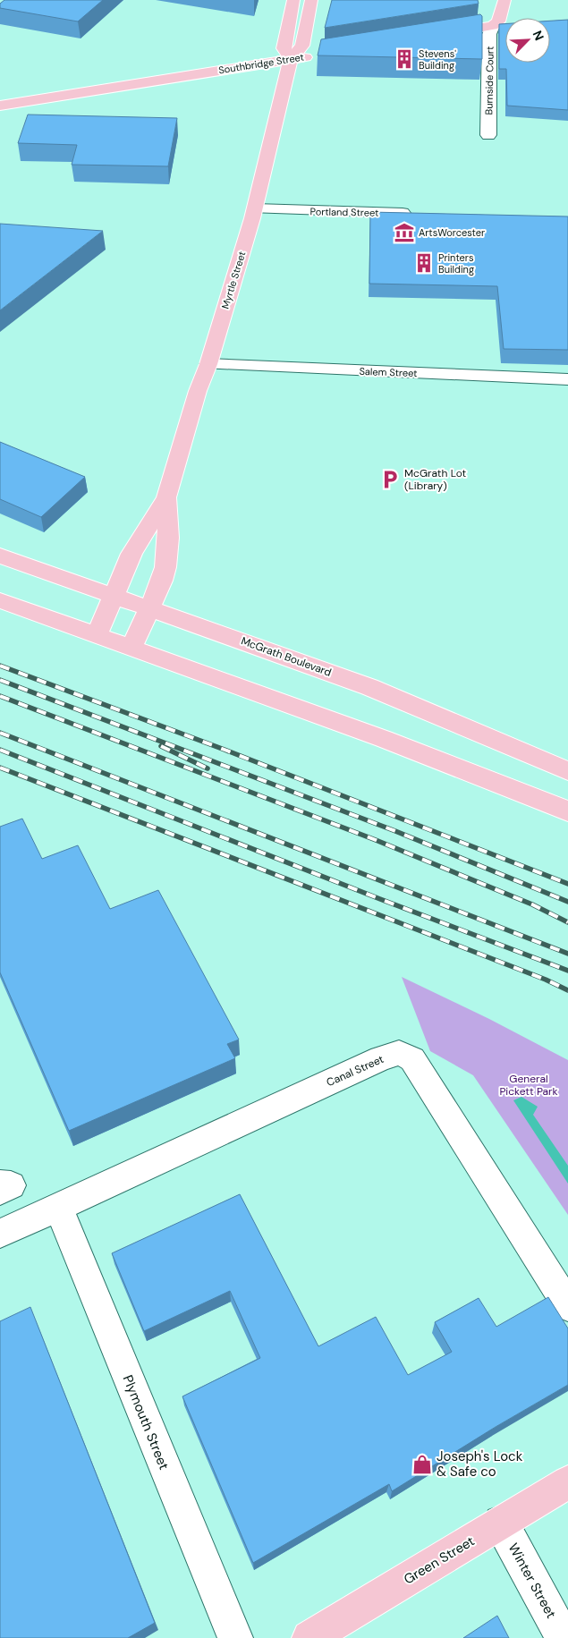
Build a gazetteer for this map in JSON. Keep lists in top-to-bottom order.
{
  "streets": {
    "main road": [
      "Southbridge Street",
      "Myrtle Street",
      "McGrath Boulevard",
      "Green Street"
    ],
    "street": [
      "Burnside Court",
      "Portland Street",
      "Salem Street",
      "Canal Street",
      "Plymouth Street",
      "Winter Street"
    ]
  },
  "crossings": [
    ["Southbridge Street", "Myrtle Street"],
    ["Portland Street", "Myrtle Street"],
    ["Myrtle Street", "Salem Street"],
    ["Myrtle Street", "McGrath Boulevard"],
    ["Canal Street", "Plymouth Street"],
    ["Green Street", "Winter Street"]
  ],
  "parks": ["General Pickett Park"],
  "places": {
    "building": ["Stevens' Building", "Printers Building"],
    "museum": ["ArtsWorcester"],
    "parking": ["McGrath Lot (Library)"],
    "shop": ["Joseph's Lock & Safe co"]
  },
  "north": "top right"
}
